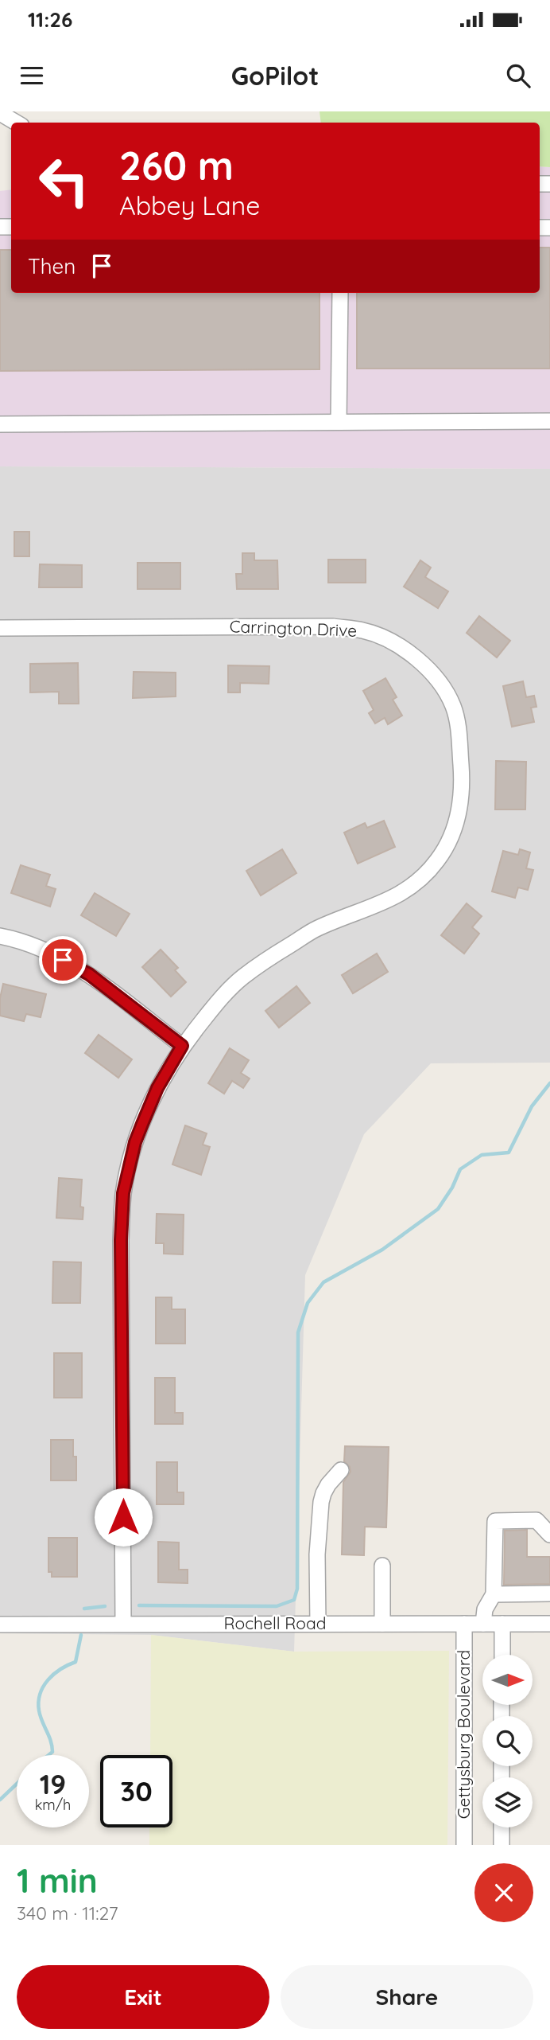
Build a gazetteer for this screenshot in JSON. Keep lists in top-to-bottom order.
{
  "streets": {
    "street": ["Carrington Drive", "Rochell Road", "Gettysburg Boulevard"]
  },
  "crossings": [
    ["Carrington Drive", "Rochell Road"],
    ["Rochell Road", "Gettysburg Boulevard"]
  ],
  "north": "right",
  "page": {
    "status": "11:26",
    "header": "GoPilot",
    "turn": ["260 m", "Abbey Lane"],
    "then": "Then",
    "speed": "19 km/h",
    "limit": "30",
    "heading": ["1 min", "340 m · 11:27"],
    "buttons": ["Exit", "Share"]
  }
}
